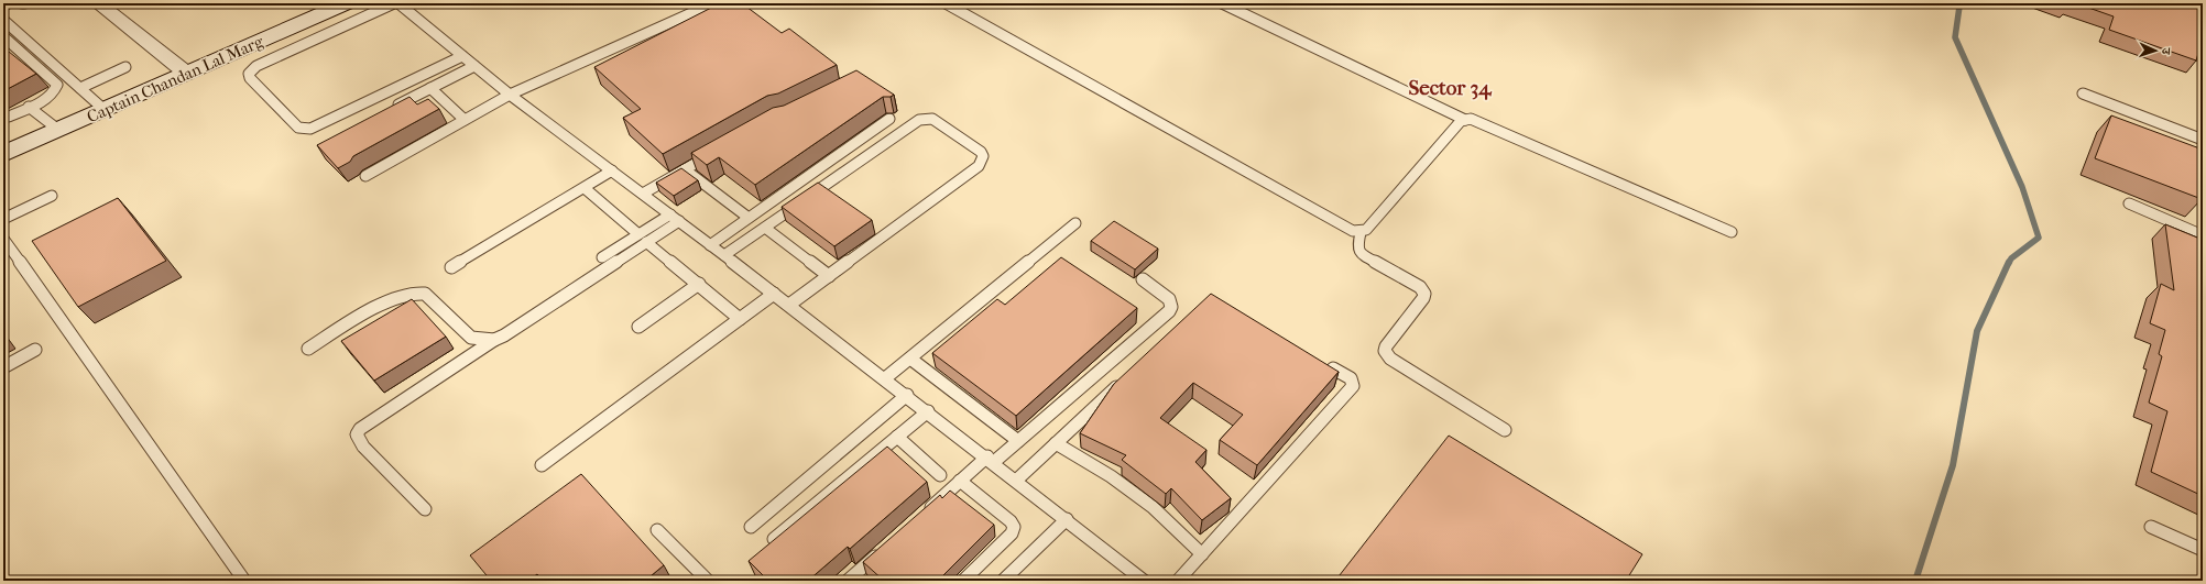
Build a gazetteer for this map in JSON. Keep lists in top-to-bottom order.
{
  "streets": {
    "street": ["Captain Chandan Lal Marg"]
  },
  "districts": ["Sector 34"],
  "north": "right"
}
